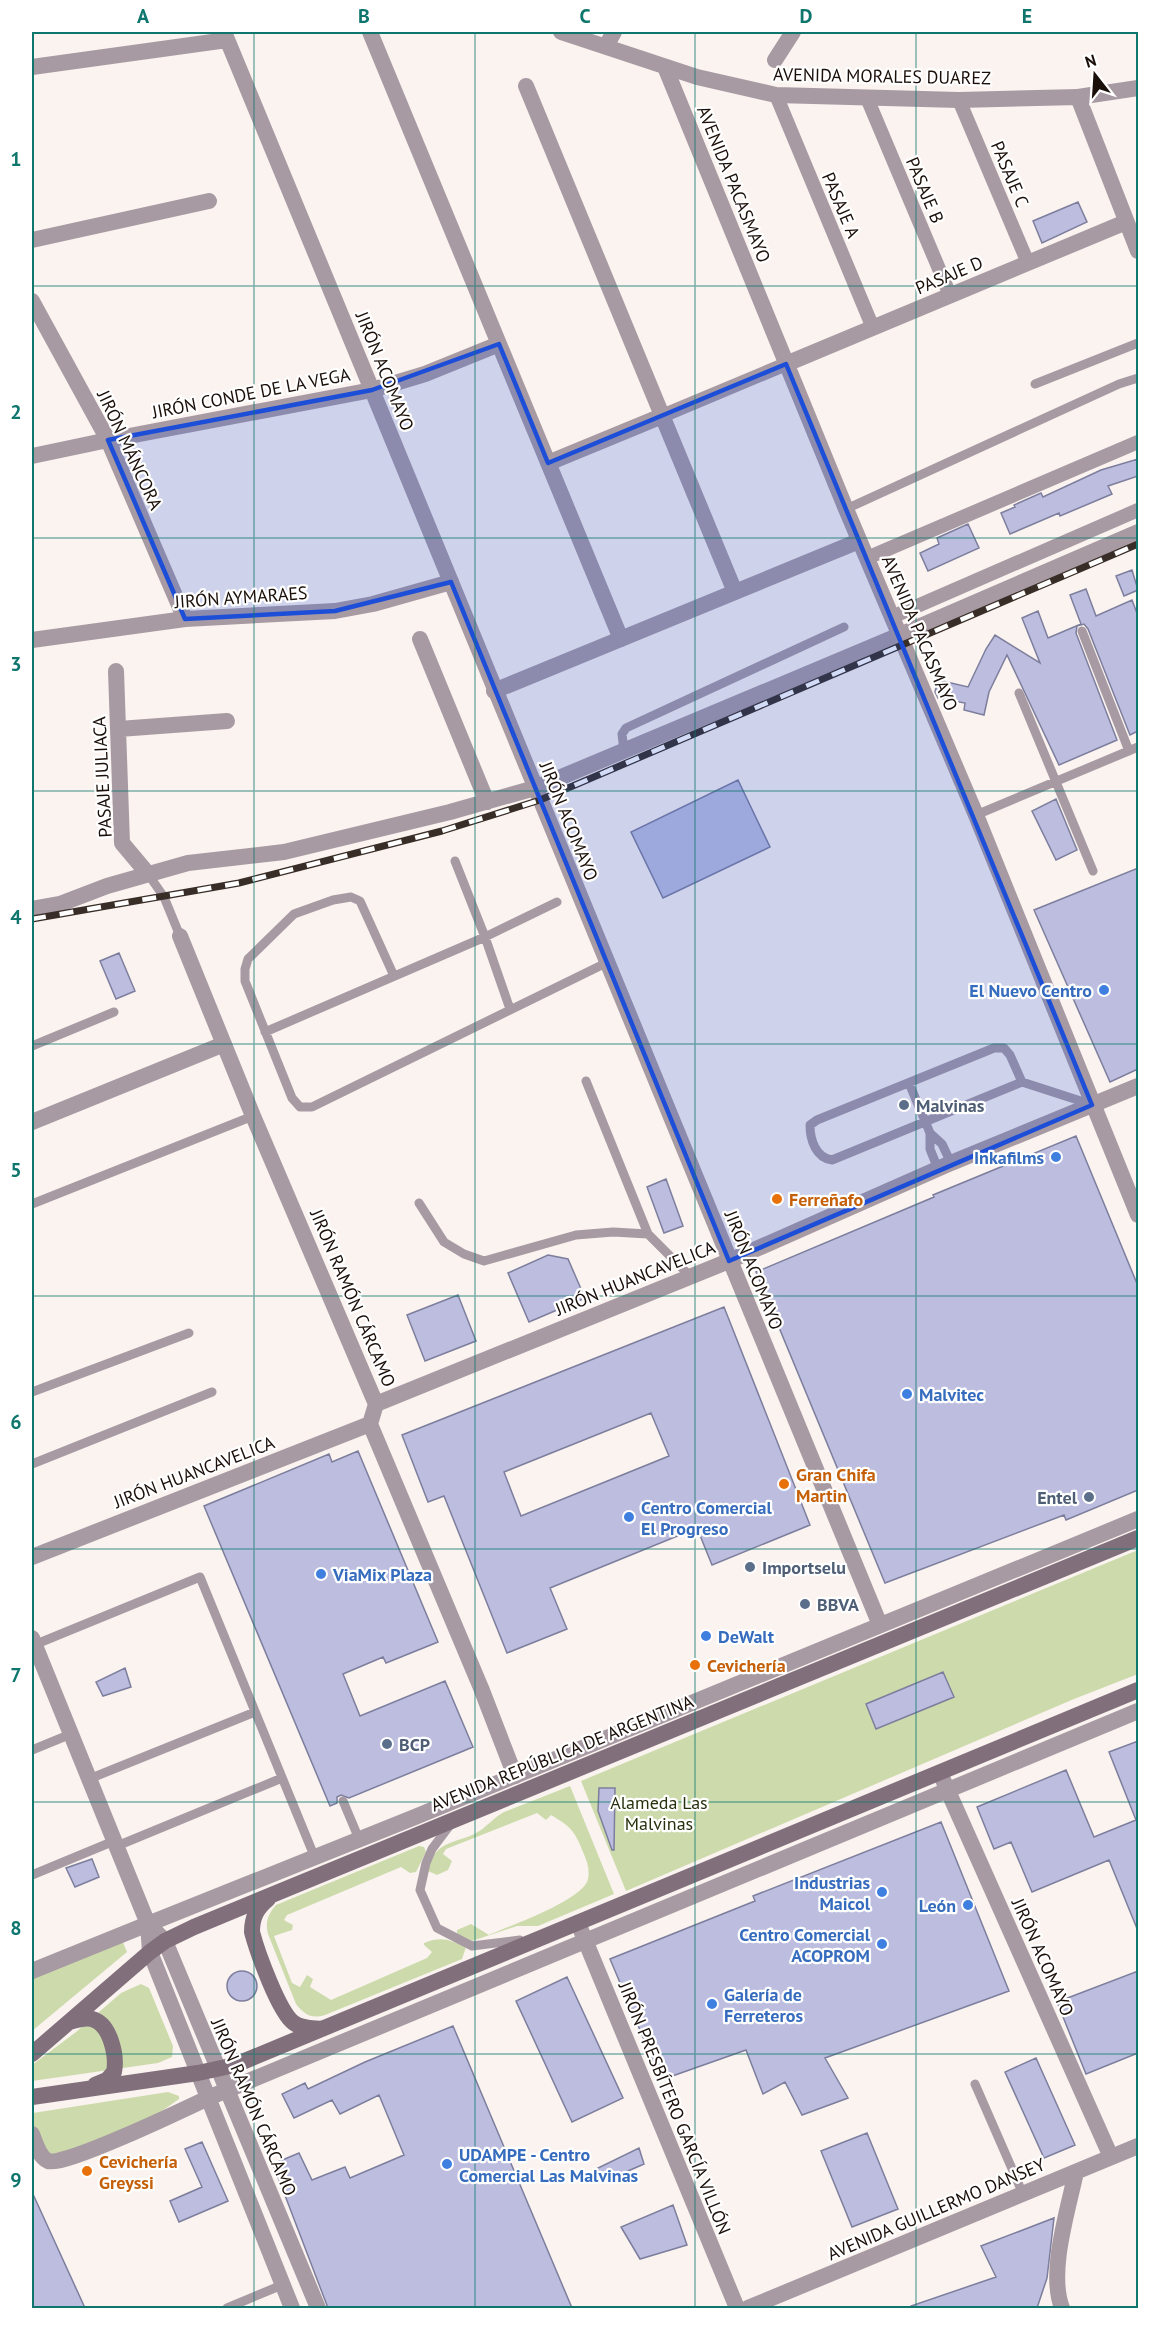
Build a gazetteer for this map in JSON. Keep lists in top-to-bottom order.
{
  "streets": {
    "main road": ["AVENIDA REPÚBLICA DE ARGENTINA"],
    "street": [
      "AVENIDA MORALES DUAREZ",
      "PASAJE C",
      "AVENIDA PACASMAYO",
      "PASAJE B",
      "PASAJE A",
      "PASAJE D",
      "JIRÓN ACOMAYO",
      "JIRÓN CONDE DE LA VEGA",
      "JIRÓN MÁNCORA",
      "JIRÓN AYMARAES",
      "PASAJE JULIACA",
      "JIRÓN HUANCAVELICA",
      "JIRÓN RAMÓN CÁRCAMO",
      "JIRÓN PRESBÍTERO GARCÍA VILLÓN",
      "AVENIDA GUILLERMO DANSEY"
    ]
  },
  "crossings": [
    ["AVENIDA MORALES DUAREZ", "PASAJE C"],
    ["AVENIDA MORALES DUAREZ", "AVENIDA PACASMAYO"],
    ["AVENIDA MORALES DUAREZ", "PASAJE B"],
    ["AVENIDA MORALES DUAREZ", "PASAJE A"],
    ["PASAJE C", "PASAJE D"],
    ["AVENIDA PACASMAYO", "PASAJE D"],
    ["AVENIDA PACASMAYO", "JIRÓN HUANCAVELICA"],
    ["PASAJE B", "PASAJE D"],
    ["PASAJE A", "PASAJE D"],
    ["JIRÓN ACOMAYO", "JIRÓN CONDE DE LA VEGA"],
    ["JIRÓN ACOMAYO", "JIRÓN AYMARAES"],
    ["JIRÓN ACOMAYO", "JIRÓN HUANCAVELICA"],
    ["JIRÓN ACOMAYO", "AVENIDA REPÚBLICA DE ARGENTINA"],
    ["JIRÓN ACOMAYO", "AVENIDA GUILLERMO DANSEY"],
    ["JIRÓN CONDE DE LA VEGA", "JIRÓN MÁNCORA"],
    ["JIRÓN MÁNCORA", "JIRÓN AYMARAES"],
    ["PASAJE JULIACA", "JIRÓN RAMÓN CÁRCAMO"],
    ["JIRÓN HUANCAVELICA", "JIRÓN RAMÓN CÁRCAMO"],
    ["JIRÓN RAMÓN CÁRCAMO", "AVENIDA REPÚBLICA DE ARGENTINA"]
  ],
  "parks": ["Alameda Las Malvinas"],
  "places": [
    "El Nuevo Centro",
    "Malvinas",
    "Inkafilms",
    "Ferreñafo",
    "Malvitec",
    "Gran Chifa Martin",
    "Entel",
    "Centro Comercial El Progreso",
    "Importselu",
    "ViaMix Plaza",
    "BBVA",
    "DeWalt",
    "Cevichería",
    "BCP",
    "Industrias Maicol",
    "León",
    "Centro Comercial ACOPROM",
    "Galería de Ferreteros",
    "UDAMPE - Centro Comercial Las Malvinas",
    "Cevichería Greyssi"
  ],
  "north": "top",
  "grid": {
    "columns": [
      "A",
      "B",
      "C",
      "D",
      "E"
    ],
    "rows": [
      "1",
      "2",
      "3",
      "4",
      "5",
      "6",
      "7",
      "8",
      "9"
    ]
  }
}
